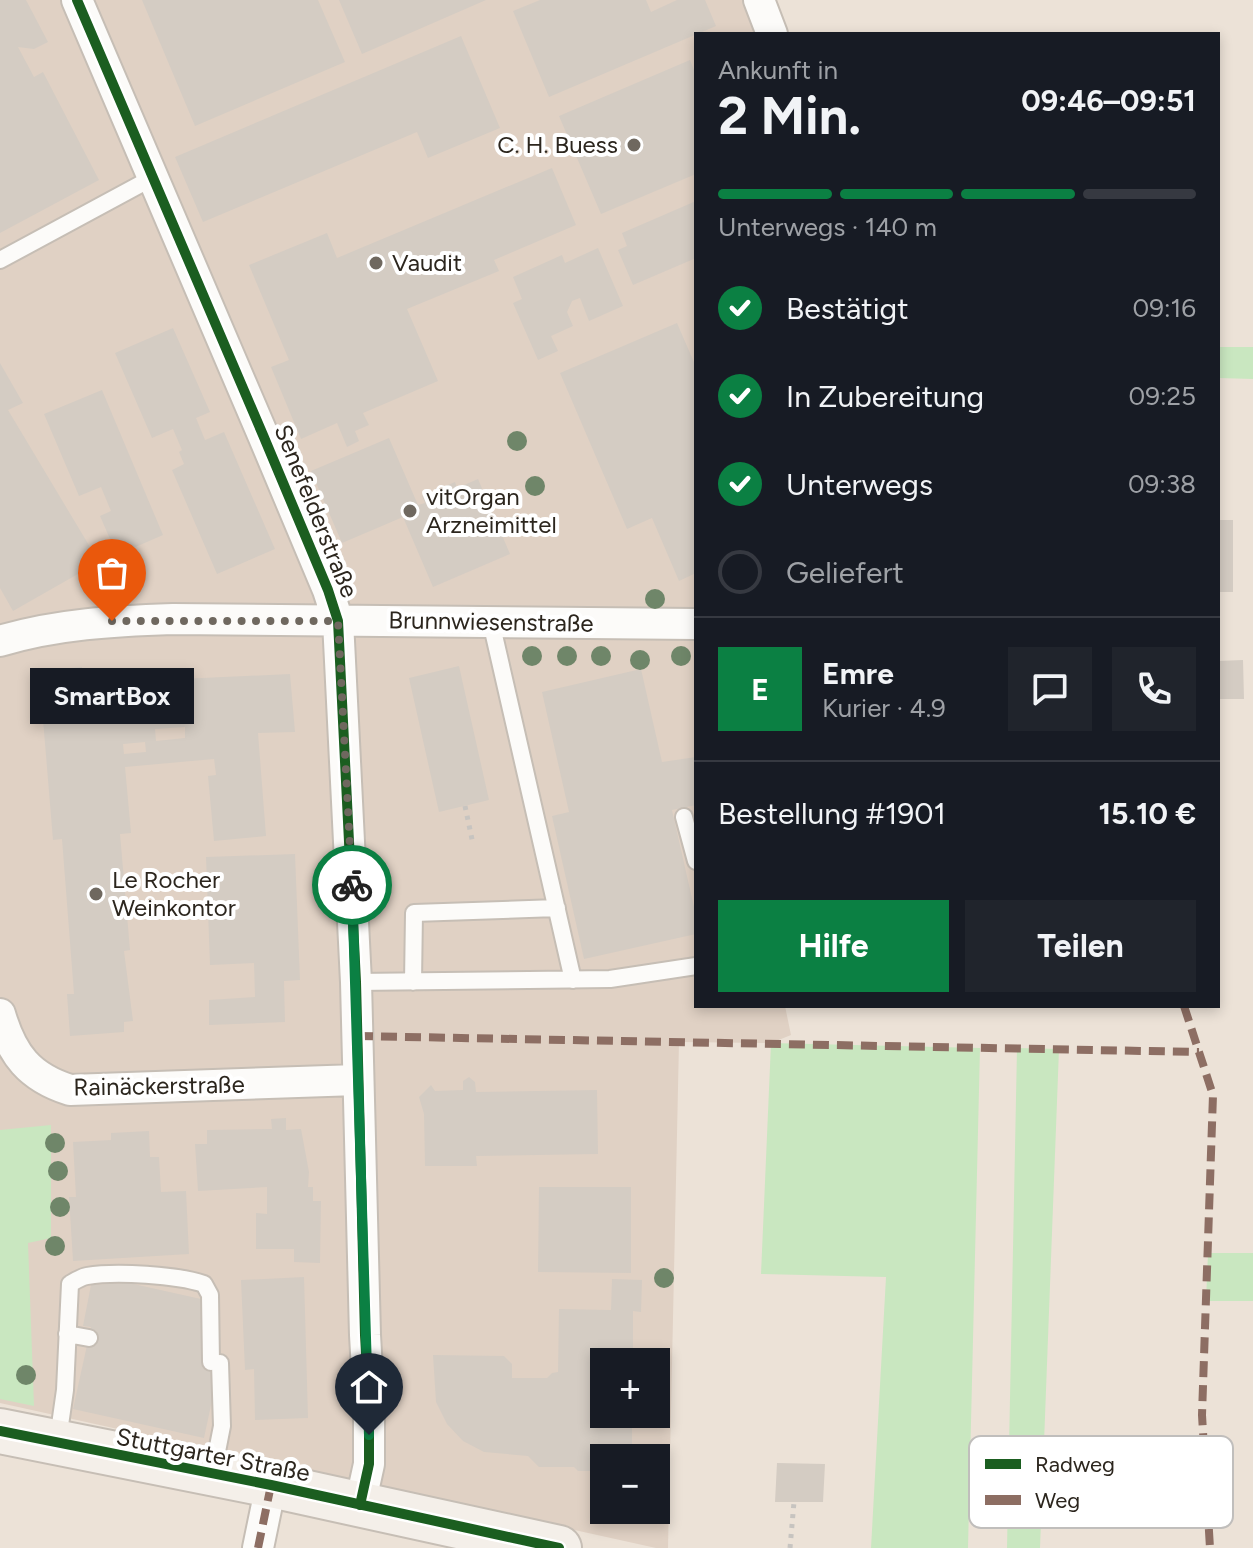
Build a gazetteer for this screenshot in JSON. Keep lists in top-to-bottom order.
{
  "streets": {
    "main road": ["Stuttgarter Straße"],
    "street": ["Senefelderstraße", "Brunnwiesenstraße", "Rainäckerstraße"]
  },
  "crossings": [
    ["Senefelderstraße", "Brunnwiesenstraße"],
    ["Senefelderstraße", "Rainäckerstraße"],
    ["Senefelderstraße", "Stuttgarter Straße"]
  ],
  "places": [
    "C. H. Buess",
    "Vaudit",
    "vitOrgan Arzneimittel",
    "SmartBox",
    "Le Rocher Weinkontor"
  ],
  "legend": ["Radweg", "Weg"],
  "page": {
    "heading": ["2 Min.", "Ankunft in", "09:46–09:51"],
    "panel": [
      "Emre",
      "Kurier · 4.9",
      "Bestellung #1901",
      "15.10 €"
    ],
    "bar": "Unterwegs · 140 m",
    "list": [
      ["Bestätigt", "09:16"],
      ["In Zubereitung", "09:25"],
      ["Unterwegs", "09:38"],
      "Geliefert"
    ],
    "round": "E",
    "bubble": "SmartBox",
    "buttons": ["Hilfe", "Teilen"],
    "map_buttons": ["+", "−"]
  }
}
